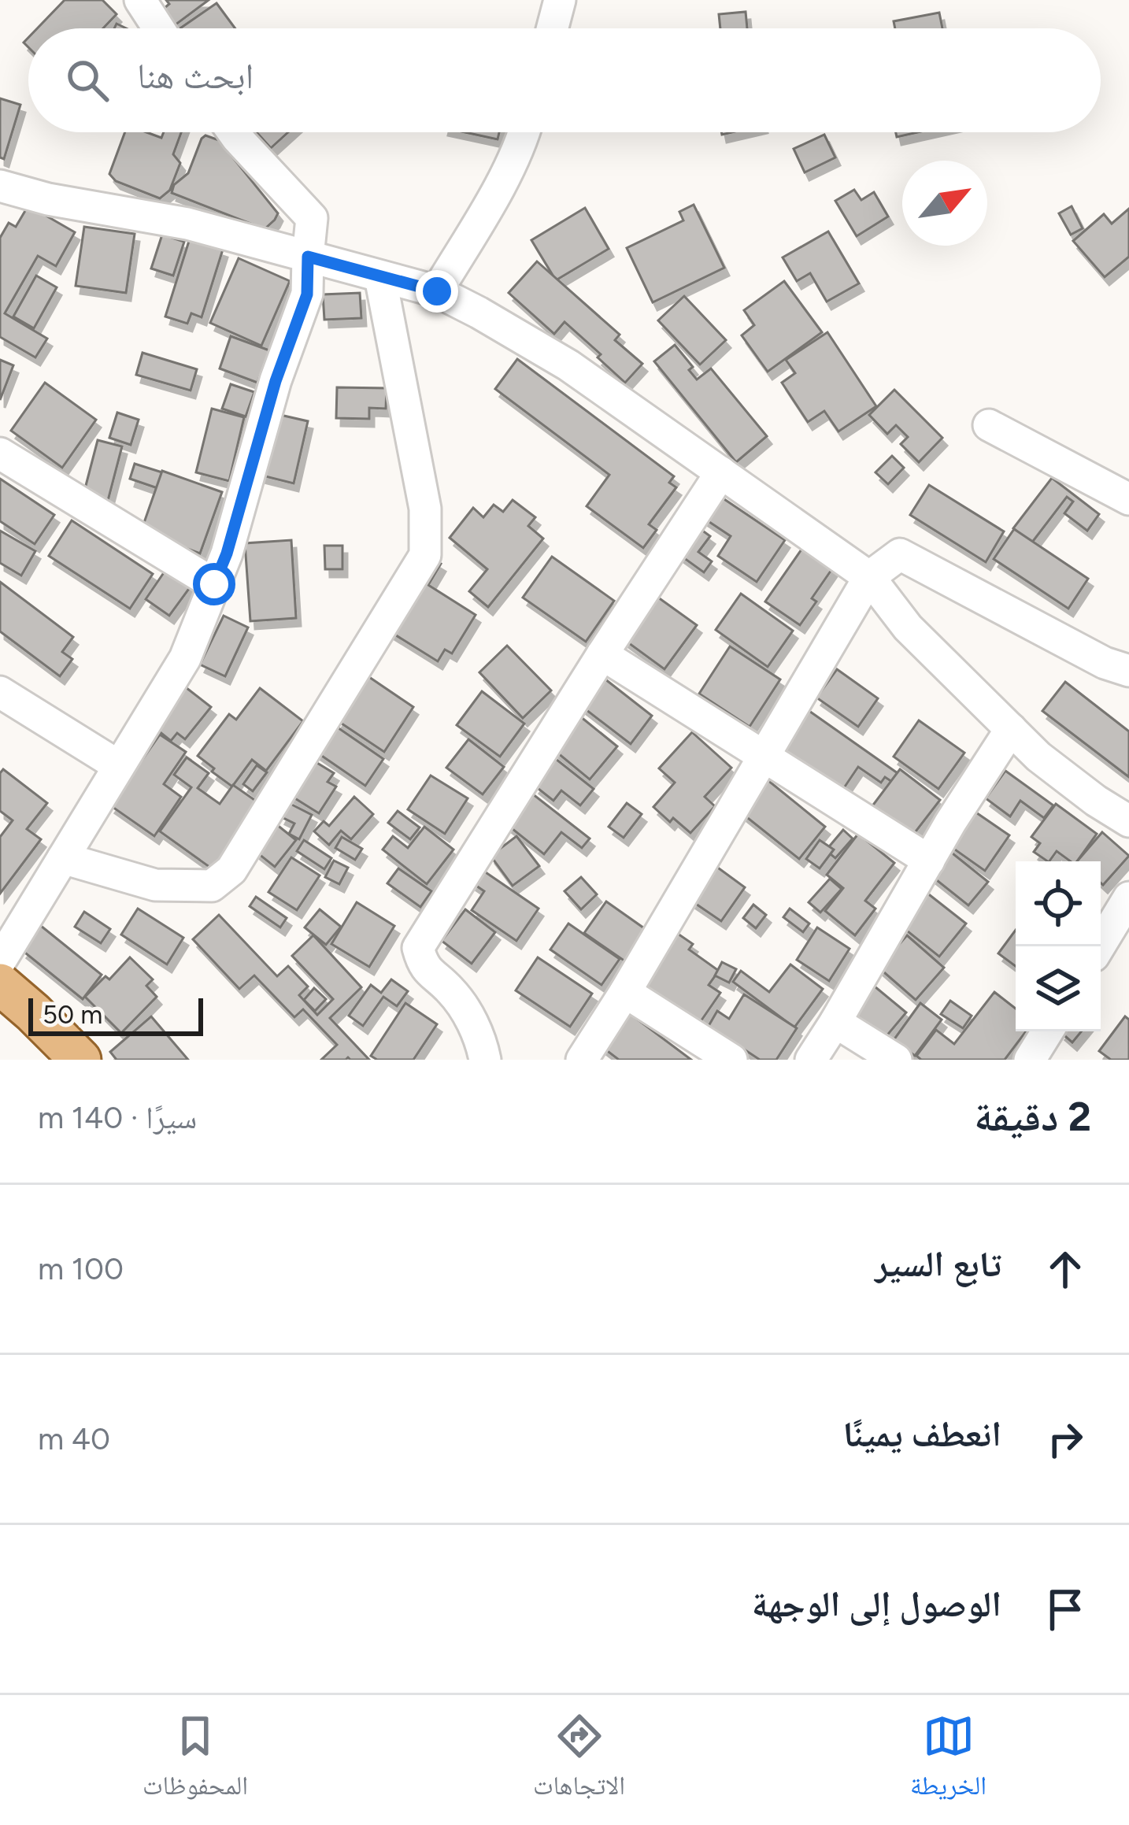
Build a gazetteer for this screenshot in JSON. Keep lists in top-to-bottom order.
{
  "scale_bar": "50 m",
  "north": "top right",
  "page": {
    "search": "ابحث هنا",
    "scale": "50 m",
    "heading": ["2 دقيقة", "سيرًا · 140 m"],
    "list": [
      ["تابع السير", "100 m"],
      ["انعطف يمينًا", "40 m"],
      "الوصول إلى الوجهة"
    ],
    "nav": ["الخريطة", "الاتجاهات", "المحفوظات"]
  }
}
